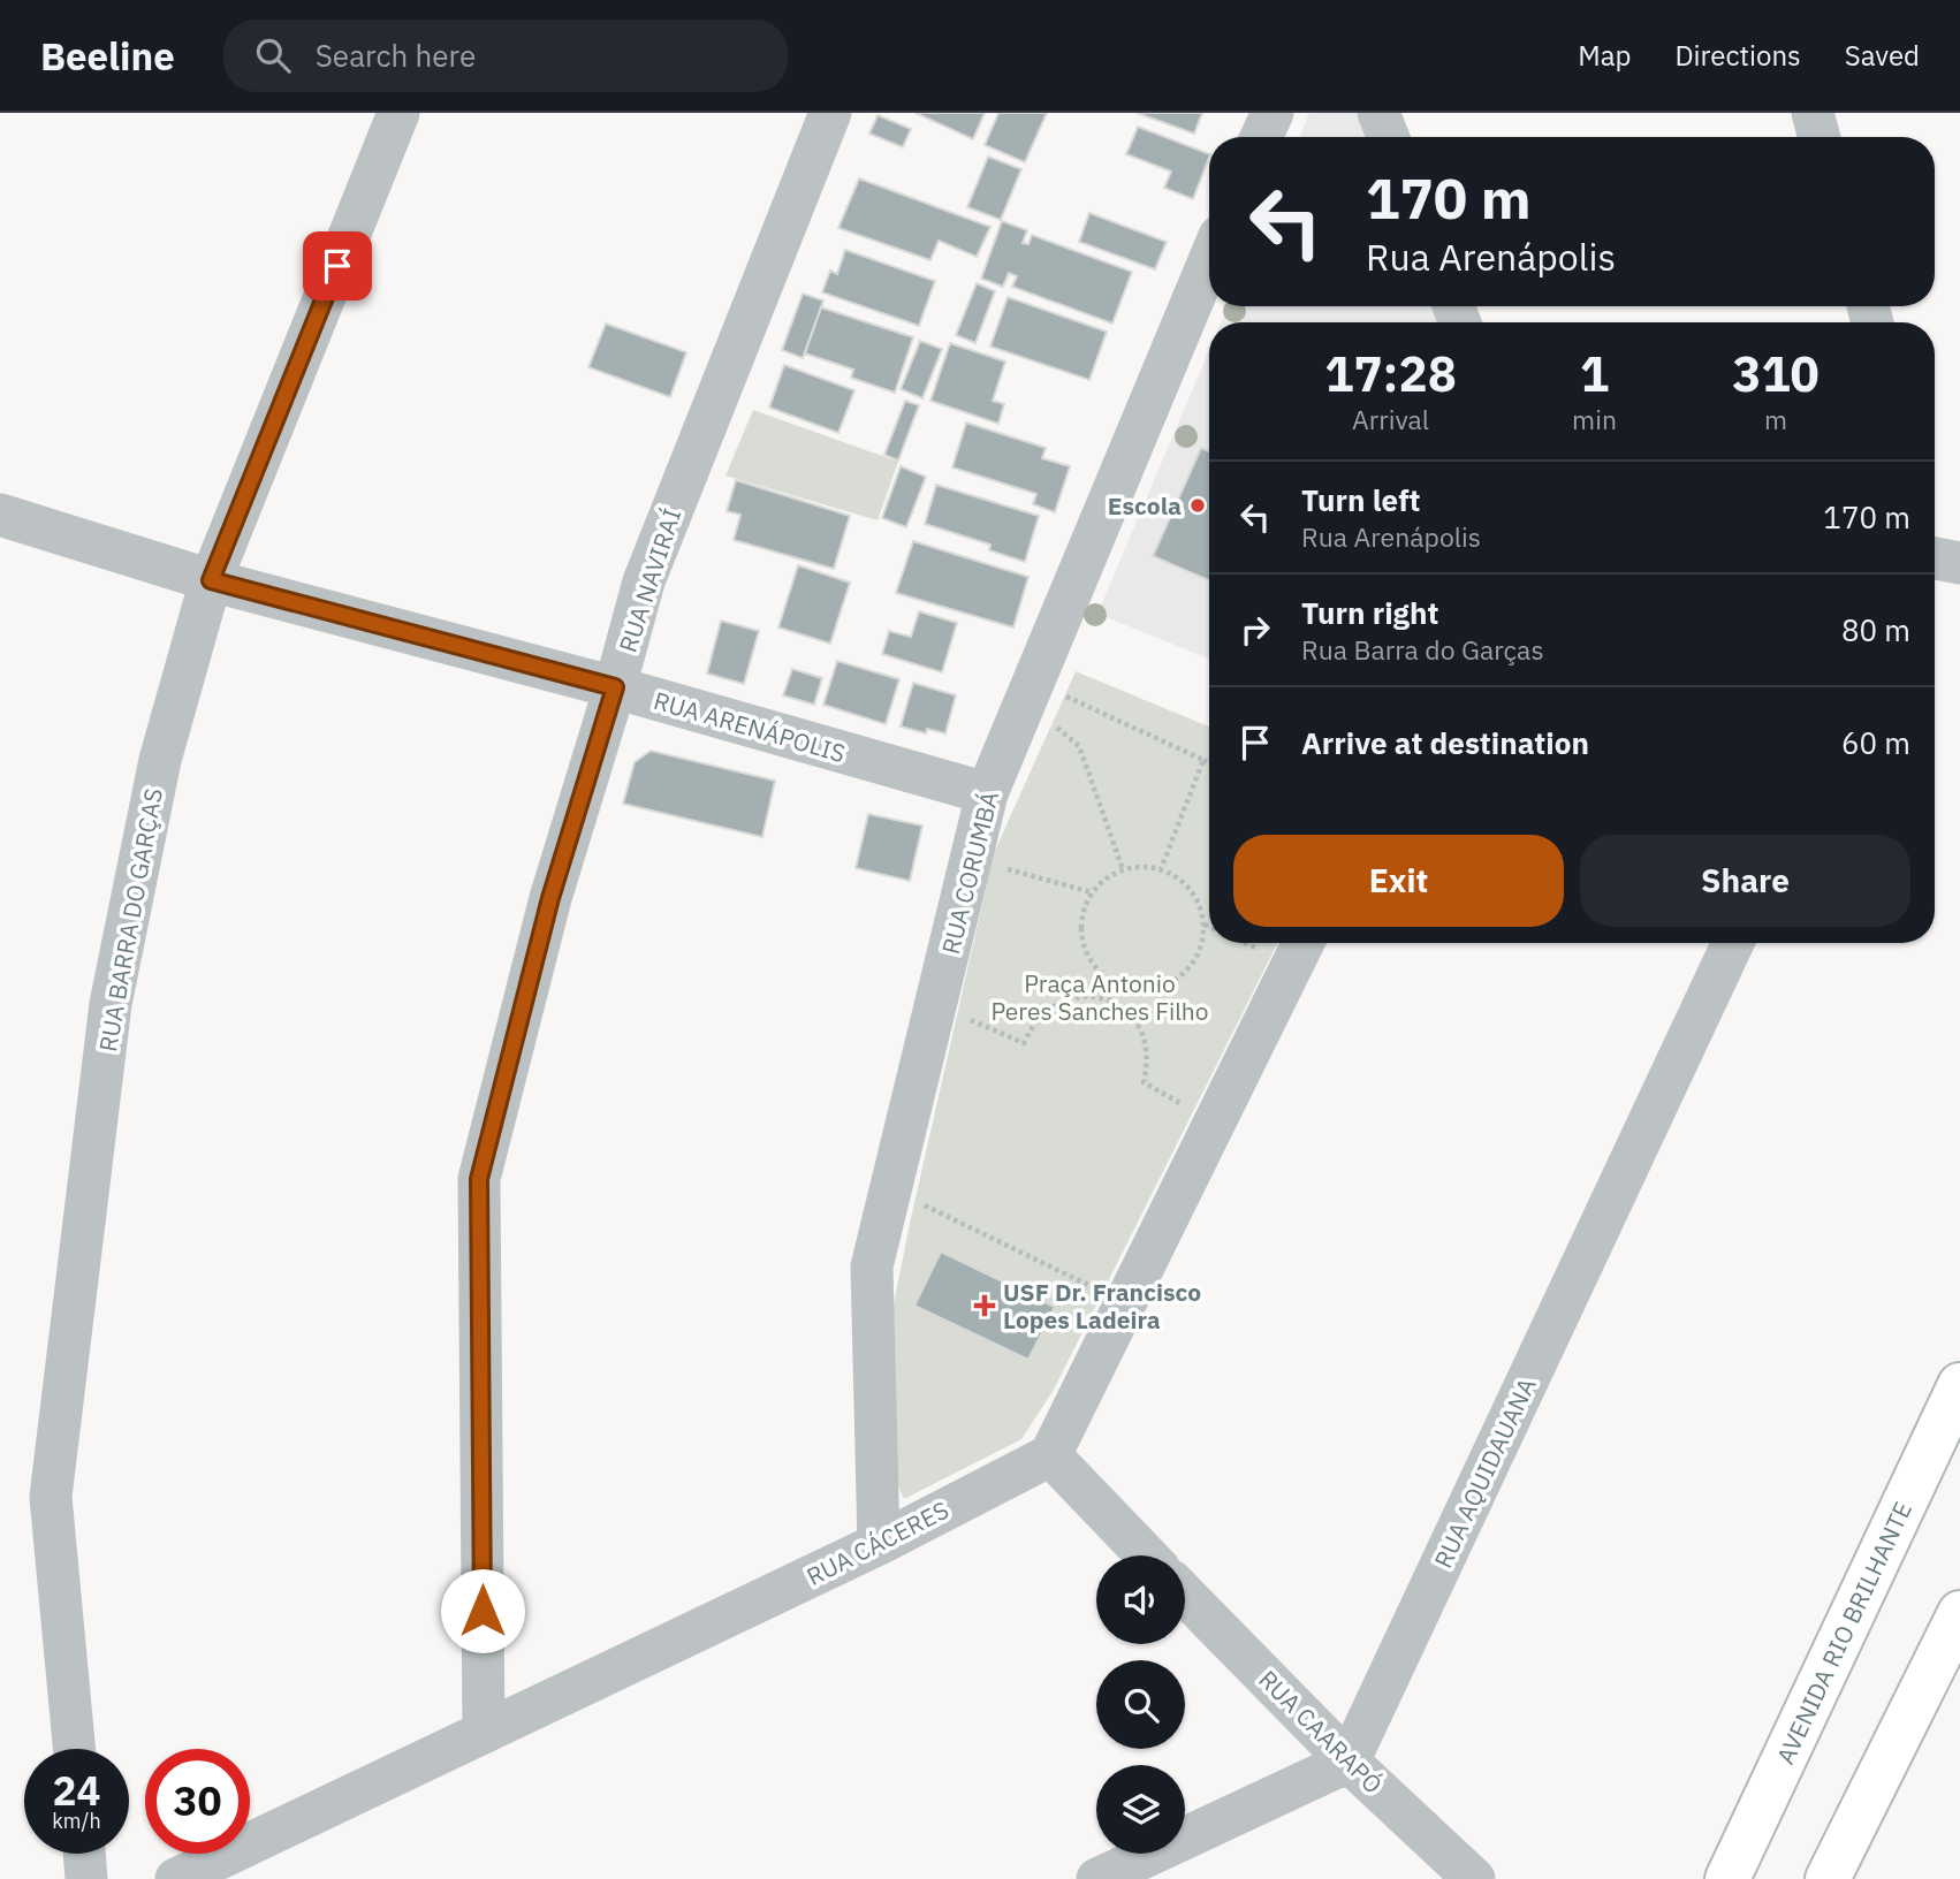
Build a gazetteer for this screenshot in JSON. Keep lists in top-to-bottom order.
{
  "streets": {
    "main road": ["AVENIDA RIO BRILHANTE"],
    "street": [
      "RUA NAVIRAÍ",
      "RUA ARENÁPOLIS",
      "RUA CORUMBÁ",
      "RUA BARRA DO GARÇAS",
      "RUA AQUIDAUANA",
      "RUA CÁCERES",
      "RUA CAARAPÓ"
    ]
  },
  "crossings": [
    ["RUA NAVIRAÍ", "RUA ARENÁPOLIS"],
    ["RUA NAVIRAÍ", "RUA CÁCERES"],
    ["RUA ARENÁPOLIS", "RUA CORUMBÁ"],
    ["RUA ARENÁPOLIS", "RUA BARRA DO GARÇAS"],
    ["RUA CORUMBÁ", "RUA CÁCERES"],
    ["RUA AQUIDAUANA", "RUA CAARAPÓ"]
  ],
  "parks": ["Praça Antonio Peres Sanches Filho"],
  "places": {
    "other": ["Escola"],
    "health": ["USF Dr. Francisco Lopes Ladeira"]
  },
  "page": {
    "header": "Beeline",
    "search": "Search here",
    "nav": ["Map", "Directions", "Saved"],
    "turn": ["170 m", "Rua Arenápolis"],
    "eta": [
      "17:28",
      "Arrival",
      "1",
      "min",
      "310",
      "m"
    ],
    "list": [
      {
        "name": "Turn left",
        "note": "Rua Arenápolis",
        "value": "170 m"
      },
      {
        "name": "Turn right",
        "note": "Rua Barra do Garças",
        "value": "80 m"
      },
      {
        "name": "Arrive at destination",
        "value": "60 m"
      }
    ],
    "buttons": ["Exit", "Share"],
    "speed": "24 km/h",
    "limit": "30"
  }
}
